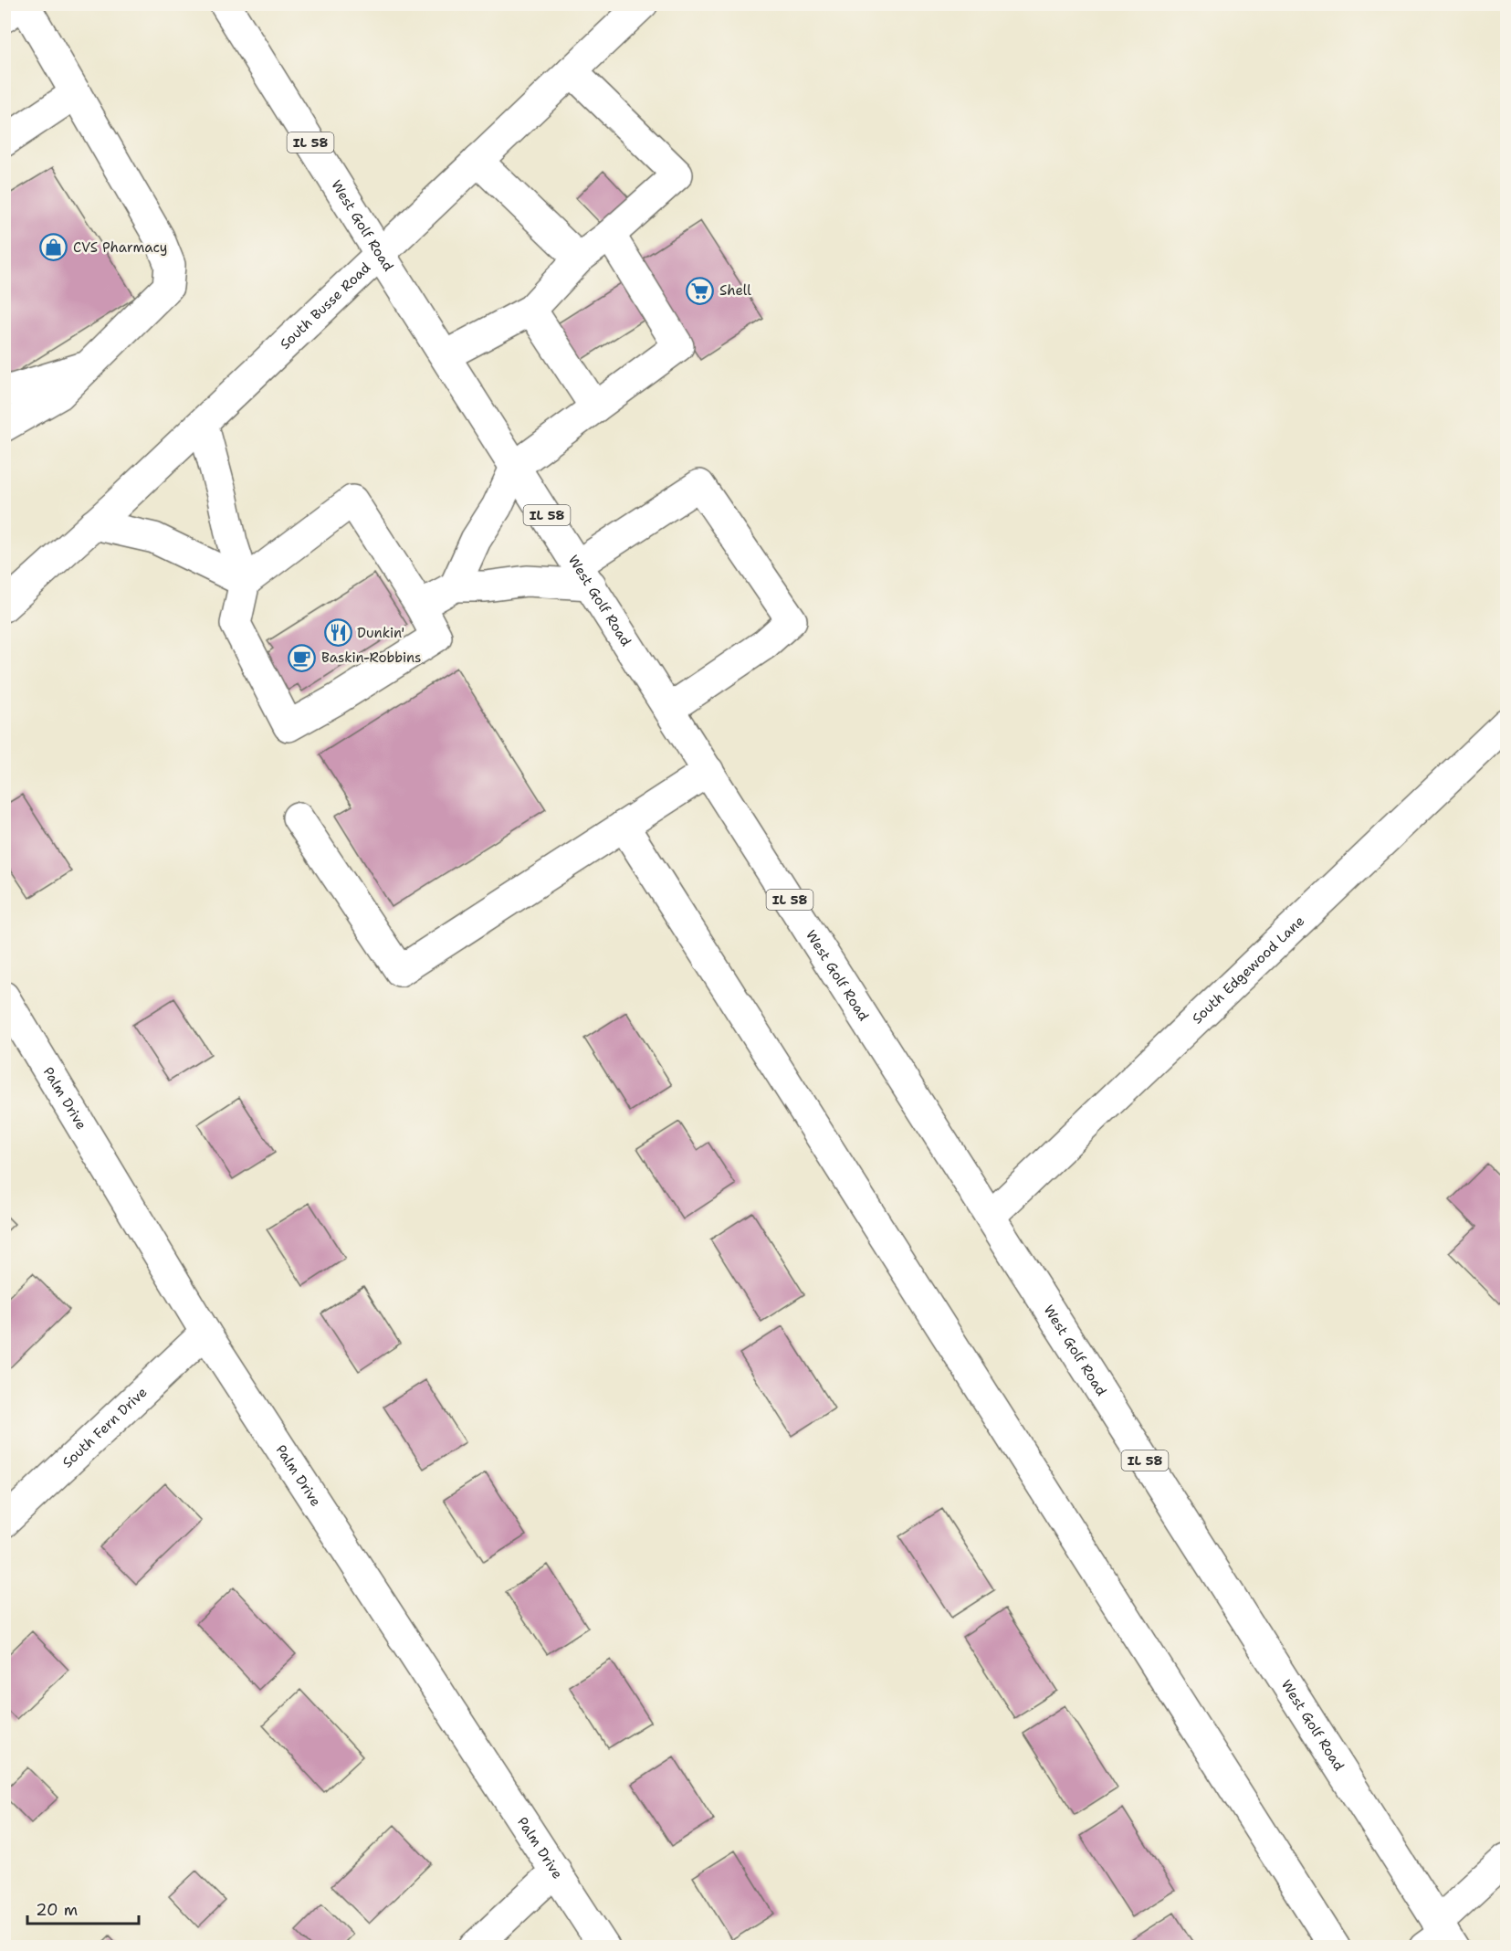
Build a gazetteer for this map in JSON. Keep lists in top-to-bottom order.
{
  "streets": {
    "street": [
      "IL 58",
      "West Golf Road",
      "South Busse Road",
      "South Edgewood Lane",
      "Palm Drive",
      "South Fern Drive"
    ]
  },
  "crossings": [
    ["West Golf Road", "South Busse Road"],
    ["West Golf Road", "South Edgewood Lane"],
    ["Palm Drive", "South Fern Drive"]
  ],
  "places": {
    "shop": ["CVS Pharmacy"],
    "supermarket": ["Shell"],
    "restaurant": ["Dunkin'"],
    "cafe": ["Baskin-Robbins"]
  },
  "scale_bar": "20 m"
}
